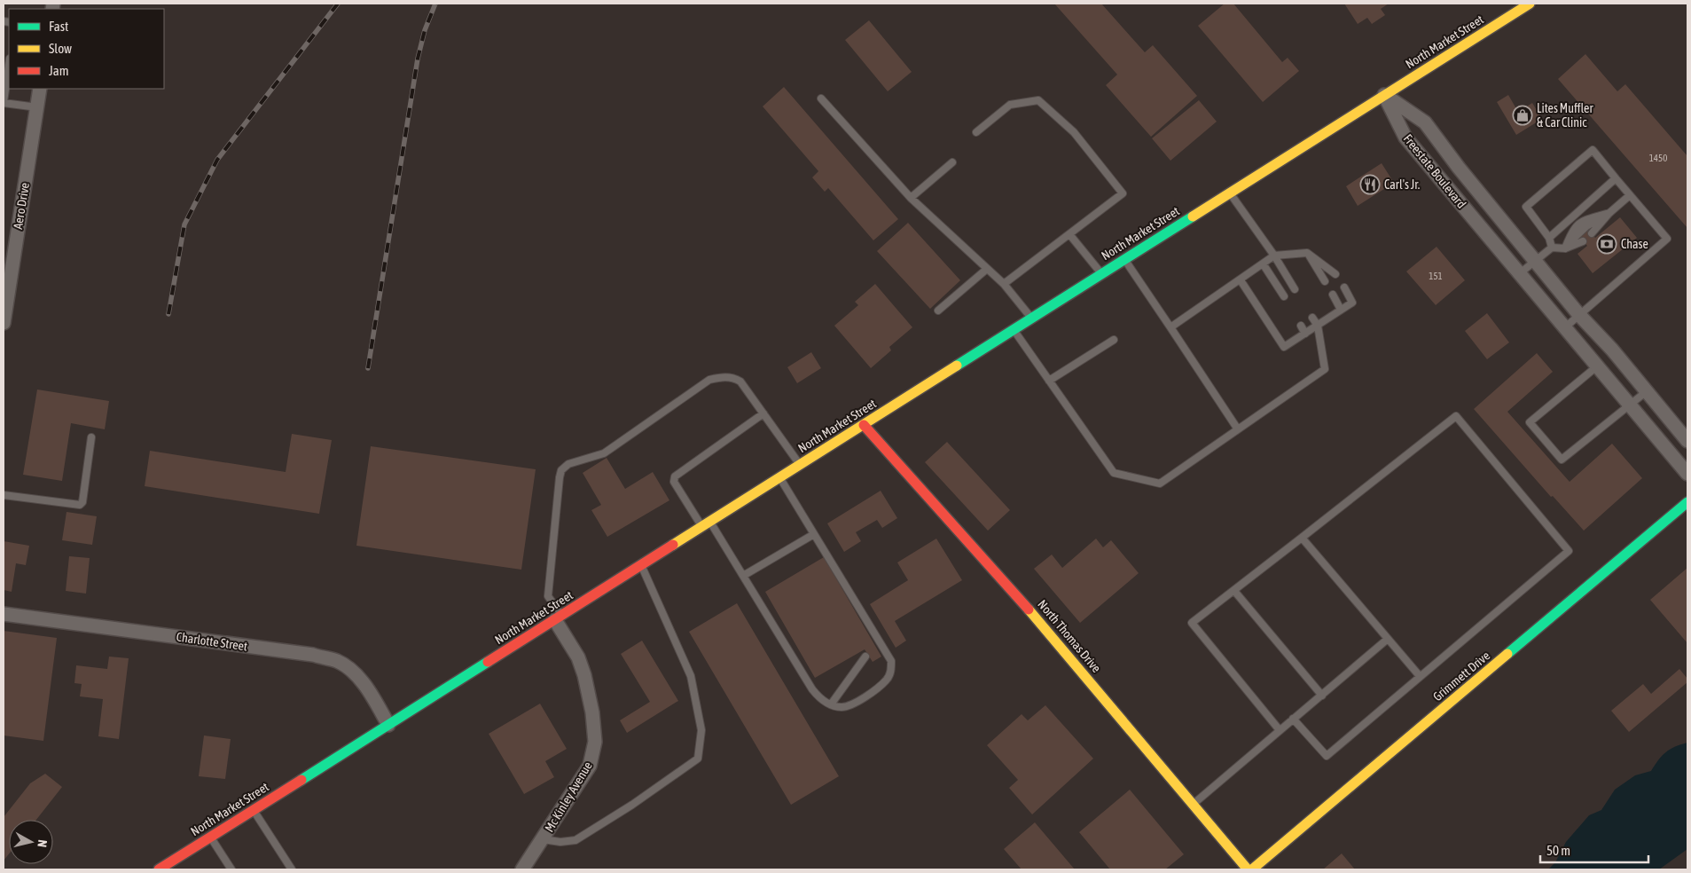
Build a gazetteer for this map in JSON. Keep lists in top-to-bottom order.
{
  "streets": {
    "main road": ["North Market Street", "North Thomas Drive", "Grimmett Drive"],
    "street": [
      "Freestate Boulevard",
      "Aero Drive",
      "Charlotte Street",
      "Mc Kinley Avenue"
    ]
  },
  "crossings": [
    ["North Market Street", "Freestate Boulevard"],
    ["North Market Street", "North Thomas Drive"],
    ["North Market Street", "Charlotte Street"],
    ["North Market Street", "Mc Kinley Avenue"]
  ],
  "places": {
    "shop": ["Lites Muffler & Car Clinic"],
    "restaurant": ["Carl's Jr."],
    "bank": ["Chase"]
  },
  "house_numbers": ["1450", "151"],
  "legend": ["Fast", "Slow", "Jam"],
  "scale_bar": "50 m",
  "north": "right"
}
